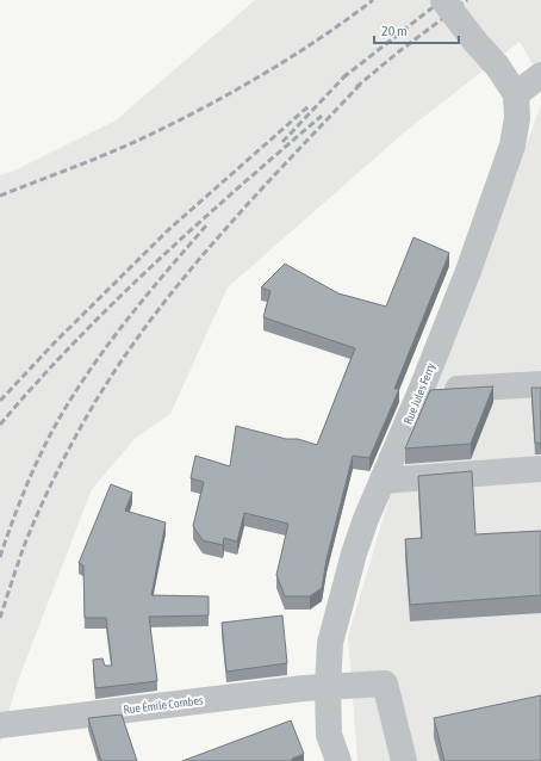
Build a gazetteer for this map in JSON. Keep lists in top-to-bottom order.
{
  "streets": {
    "street": ["Rue Jules Ferry", "Rue Émile Combes"]
  },
  "crossings": [
    ["Rue Jules Ferry", "Rue Émile Combes"]
  ],
  "scale_bar": "20 m"
}
